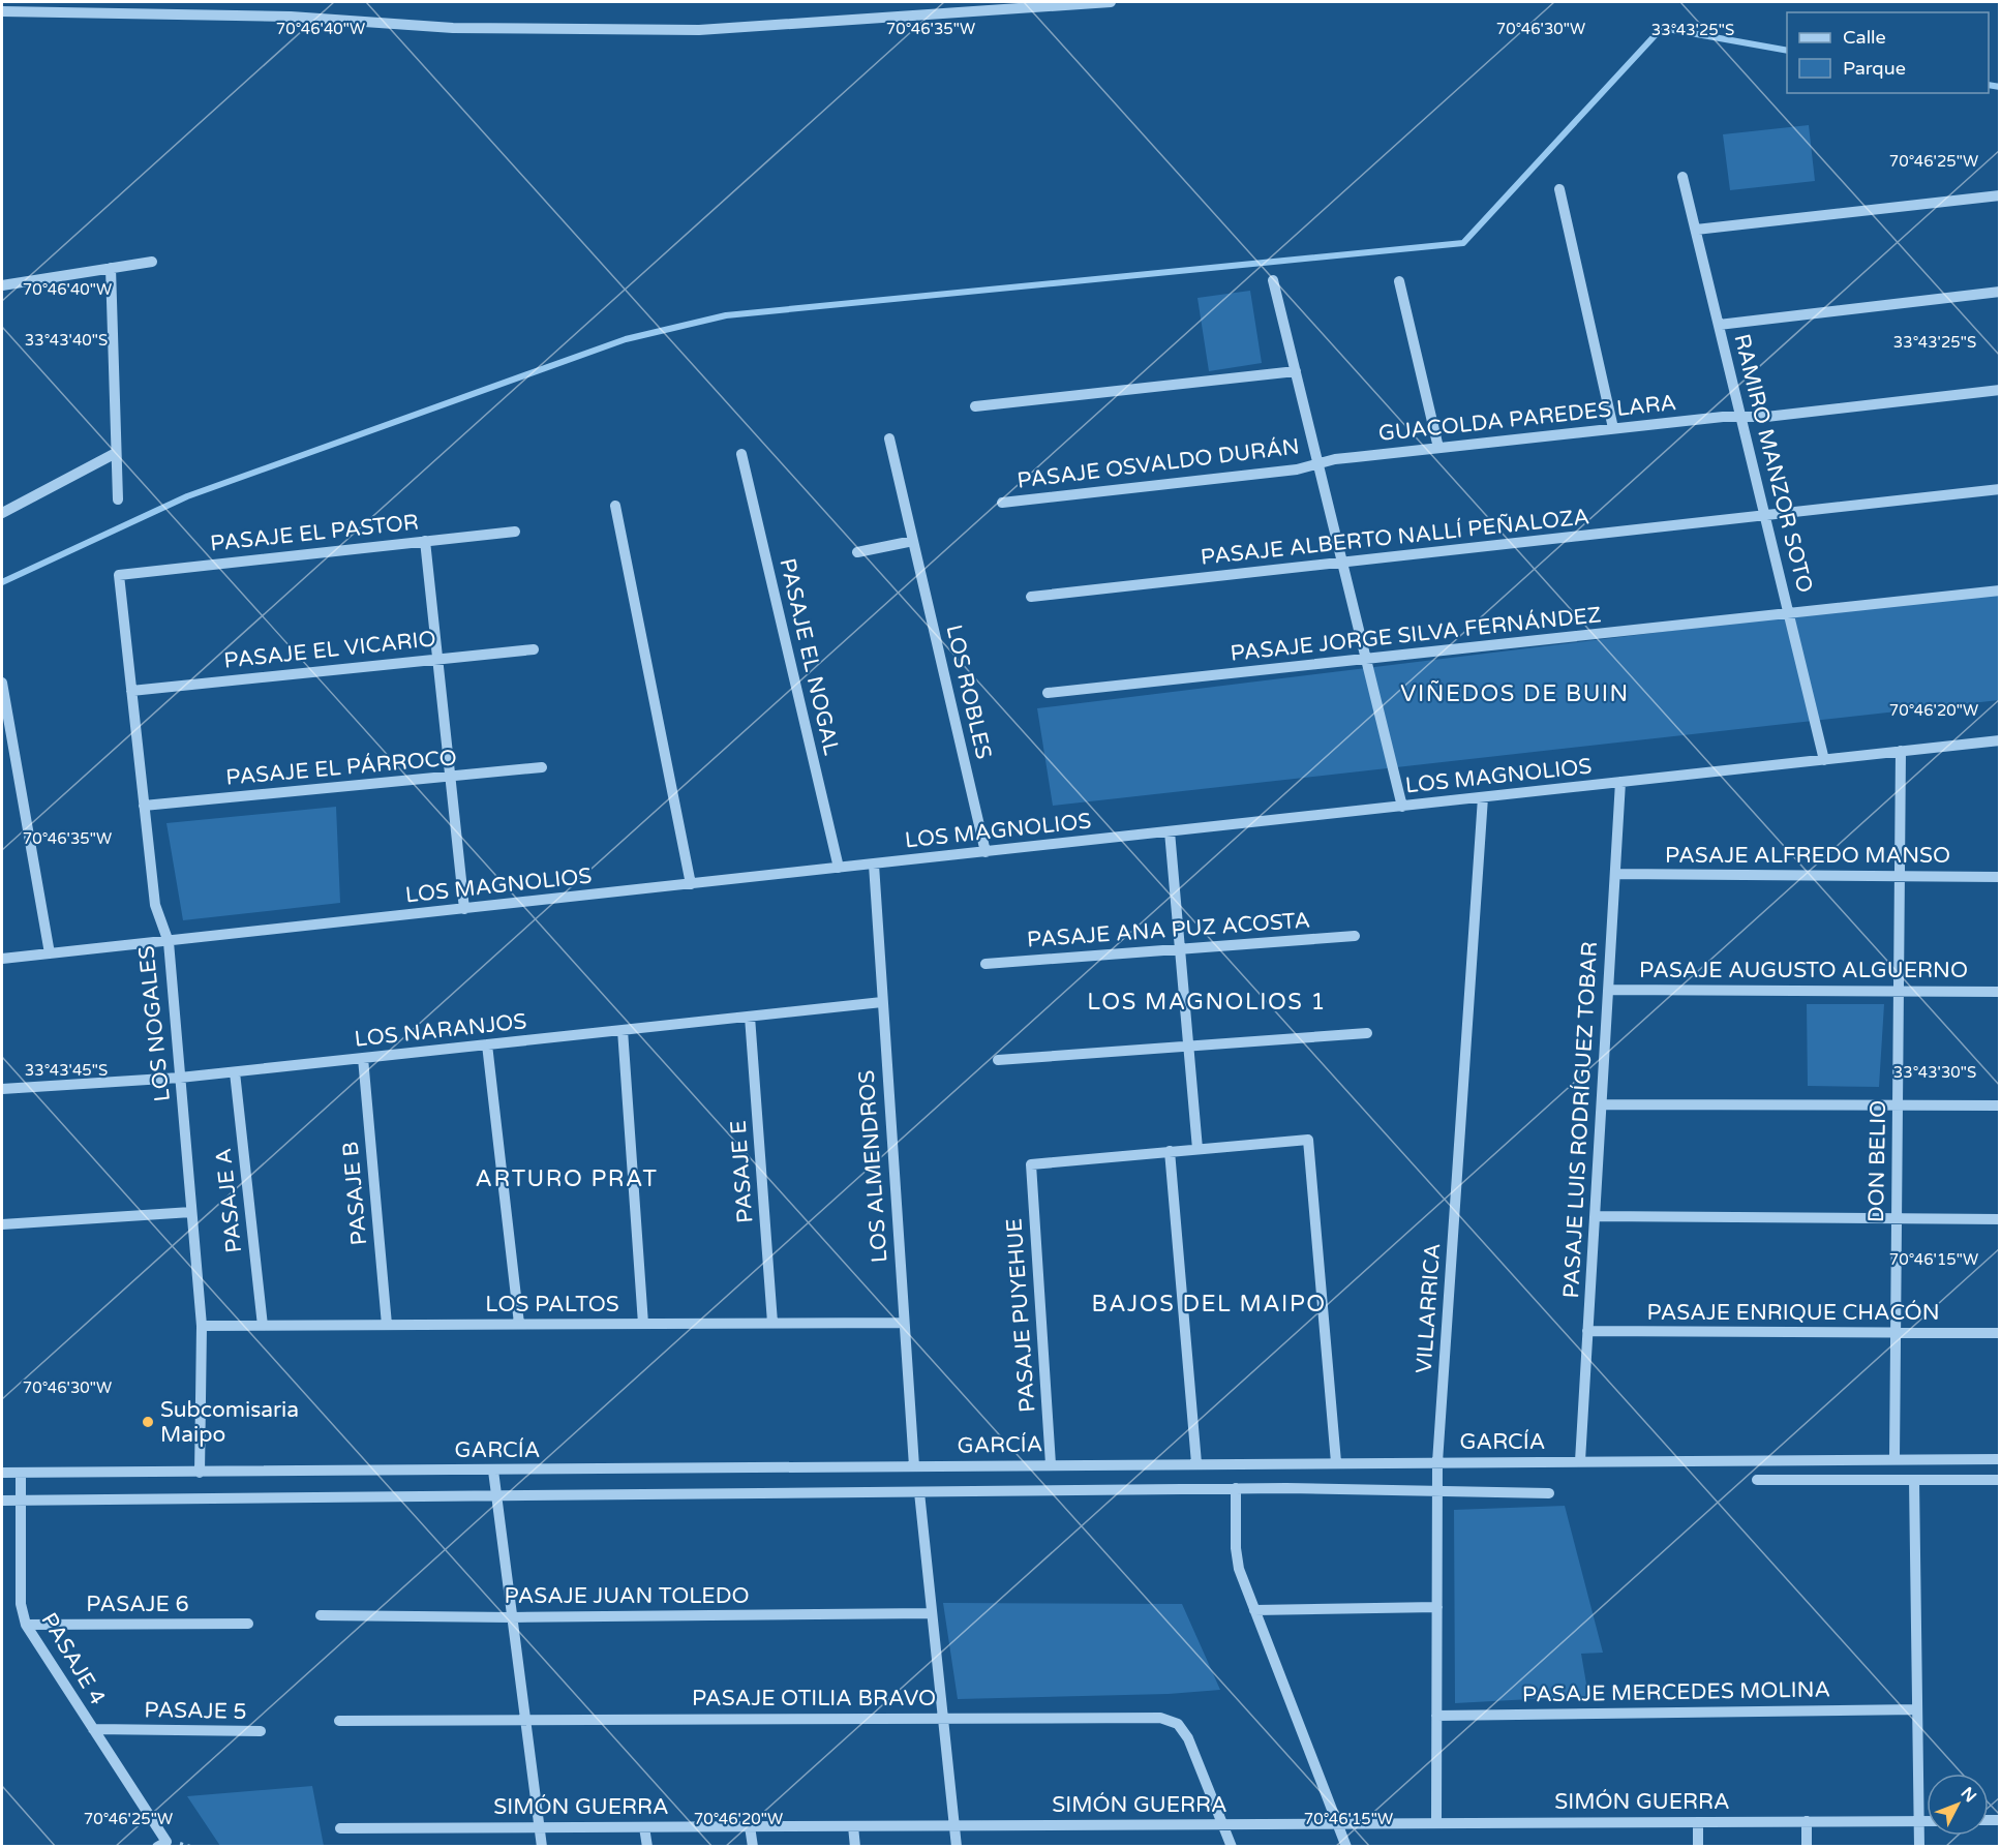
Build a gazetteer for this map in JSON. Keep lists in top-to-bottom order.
{
  "streets": {
    "street": [
      "GUACOLDA PAREDES LARA",
      "PASAJE OSVALDO DURÁN",
      "RAMIRO MANZOR SOTO",
      "PASAJE EL PASTOR",
      "PASAJE ALBERTO NALLÍ PEÑALOZA",
      "PASAJE JORGE SILVA FERNÁNDEZ",
      "PASAJE EL VICARIO",
      "PASAJE EL NOGAL",
      "LOS ROBLES",
      "PASAJE EL PÁRROCO",
      "LOS MAGNOLIOS",
      "PASAJE ALFREDO MANSO",
      "PASAJE ANA PUZ ACOSTA",
      "PASAJE AUGUSTO ALGUERNO",
      "LOS NOGALES",
      "LOS NARANJOS",
      "PASAJE LUIS RODRÍGUEZ TOBAR",
      "DON BELIO",
      "LOS ALMENDROS",
      "PASAJE E",
      "PASAJE B",
      "PASAJE A",
      "LOS PALTOS",
      "VILLARRICA",
      "PASAJE ENRIQUE CHACÓN",
      "PASAJE PUYEHUE",
      "GARCÍA",
      "PASAJE JUAN TOLEDO",
      "PASAJE 6",
      "PASAJE 4",
      "PASAJE MERCEDES MOLINA",
      "PASAJE OTILIA BRAVO",
      "PASAJE 5",
      "SIMÓN GUERRA"
    ]
  },
  "crossings": [
    ["GUACOLDA PAREDES LARA", "PASAJE OSVALDO DURÁN"],
    ["GUACOLDA PAREDES LARA", "RAMIRO MANZOR SOTO"],
    ["RAMIRO MANZOR SOTO", "PASAJE ALBERTO NALLÍ PEÑALOZA"],
    ["RAMIRO MANZOR SOTO", "PASAJE JORGE SILVA FERNÁNDEZ"],
    ["RAMIRO MANZOR SOTO", "LOS MAGNOLIOS"],
    ["PASAJE EL PASTOR", "LOS NOGALES"],
    ["PASAJE EL VICARIO", "LOS NOGALES"],
    ["PASAJE EL NOGAL", "LOS MAGNOLIOS"],
    ["LOS ROBLES", "LOS MAGNOLIOS"],
    ["PASAJE EL PÁRROCO", "LOS NOGALES"],
    ["LOS MAGNOLIOS", "LOS NOGALES"],
    ["LOS MAGNOLIOS", "PASAJE LUIS RODRÍGUEZ TOBAR"],
    ["LOS MAGNOLIOS", "DON BELIO"],
    ["LOS MAGNOLIOS", "LOS ALMENDROS"],
    ["LOS MAGNOLIOS", "VILLARRICA"],
    ["PASAJE ALFREDO MANSO", "PASAJE LUIS RODRÍGUEZ TOBAR"],
    ["PASAJE ALFREDO MANSO", "DON BELIO"],
    ["PASAJE AUGUSTO ALGUERNO", "PASAJE LUIS RODRÍGUEZ TOBAR"],
    ["PASAJE AUGUSTO ALGUERNO", "DON BELIO"],
    ["LOS NOGALES", "LOS NARANJOS"],
    ["LOS NOGALES", "LOS PALTOS"],
    ["LOS NOGALES", "GARCÍA"],
    ["LOS NARANJOS", "LOS ALMENDROS"],
    ["LOS NARANJOS", "PASAJE E"],
    ["LOS NARANJOS", "PASAJE B"],
    ["LOS NARANJOS", "PASAJE A"],
    ["PASAJE LUIS RODRÍGUEZ TOBAR", "PASAJE ENRIQUE CHACÓN"],
    ["PASAJE LUIS RODRÍGUEZ TOBAR", "GARCÍA"],
    ["DON BELIO", "PASAJE ENRIQUE CHACÓN"],
    ["DON BELIO", "GARCÍA"],
    ["LOS ALMENDROS", "LOS PALTOS"],
    ["LOS ALMENDROS", "GARCÍA"],
    ["PASAJE E", "LOS PALTOS"],
    ["PASAJE B", "LOS PALTOS"],
    ["PASAJE A", "LOS PALTOS"],
    ["VILLARRICA", "GARCÍA"],
    ["VILLARRICA", "PASAJE MERCEDES MOLINA"],
    ["VILLARRICA", "SIMÓN GUERRA"],
    ["PASAJE PUYEHUE", "GARCÍA"],
    ["GARCÍA", "PASAJE 4"],
    ["PASAJE 6", "PASAJE 4"],
    ["PASAJE 4", "PASAJE 5"],
    ["PASAJE OTILIA BRAVO", "SIMÓN GUERRA"]
  ],
  "districts": [
    "VIÑEDOS DE BUIN",
    "LOS MAGNOLIOS 1",
    "ARTURO PRAT",
    "BAJOS DEL MAIPO"
  ],
  "places": ["Subcomisaria Maipo"],
  "legend": ["Calle", "Parque"],
  "north": "top right",
  "coordinates": [
    "70°46'40\"W",
    "70°46'35\"W",
    "70°46'30\"W",
    "33°43'25\"S",
    "70°46'25\"W",
    "33°43'40\"S",
    "70°46'20\"W",
    "33°43'45\"S",
    "33°43'30\"S",
    "70°46'15\"W"
  ]
}
